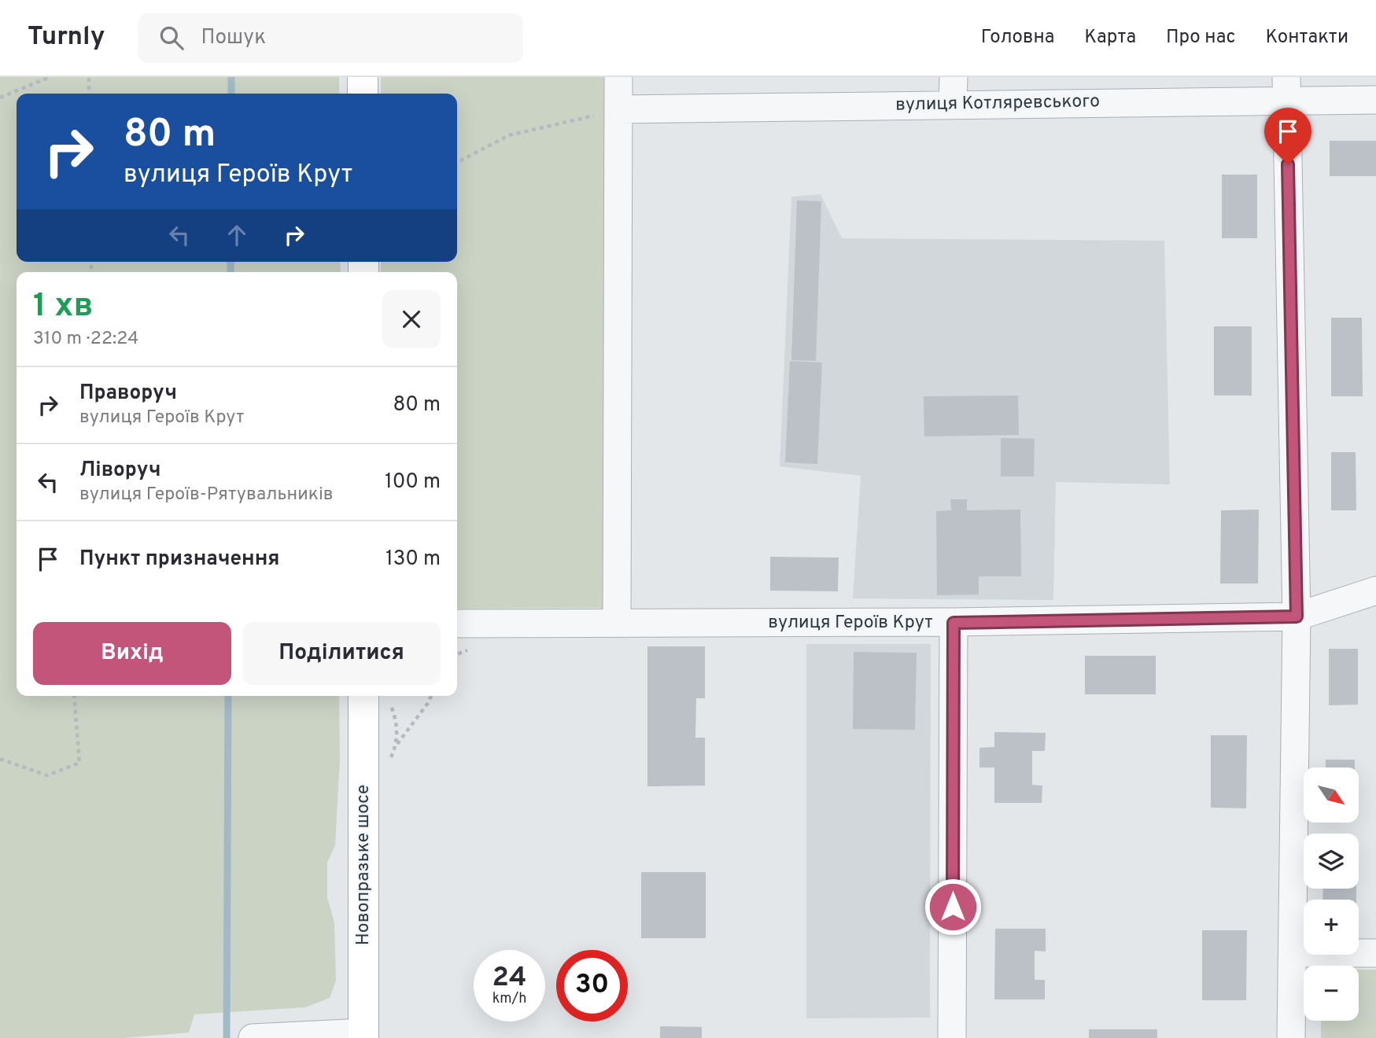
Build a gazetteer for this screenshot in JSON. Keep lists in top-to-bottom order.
{
  "streets": {
    "main road": ["Новопразьке шосе"],
    "street": ["вулиця Котляревського", "вулиця Героїв Крут"]
  },
  "north": "bottom right",
  "page": {
    "header": "Turnly",
    "search": "Пошук",
    "nav": [
      "Головна",
      "Карта",
      "Про нас",
      "Контакти"
    ],
    "turn": ["80 m", "вулиця Героїв Крут"],
    "heading": ["1 хв", "310 m · 22:24"],
    "list": [
      {
        "name": "Праворуч",
        "note": "вулиця Героїв Крут",
        "value": "80 m"
      },
      {
        "name": "Ліворуч",
        "note": "вулиця Героїв-Рятувальників",
        "value": "100 m"
      },
      {
        "name": "Пункт призначення",
        "value": "130 m"
      }
    ],
    "buttons": ["Вихід", "Поділитися"],
    "map_buttons": ["+", "−"],
    "speed": "24 km/h",
    "limit": "30"
  }
}
